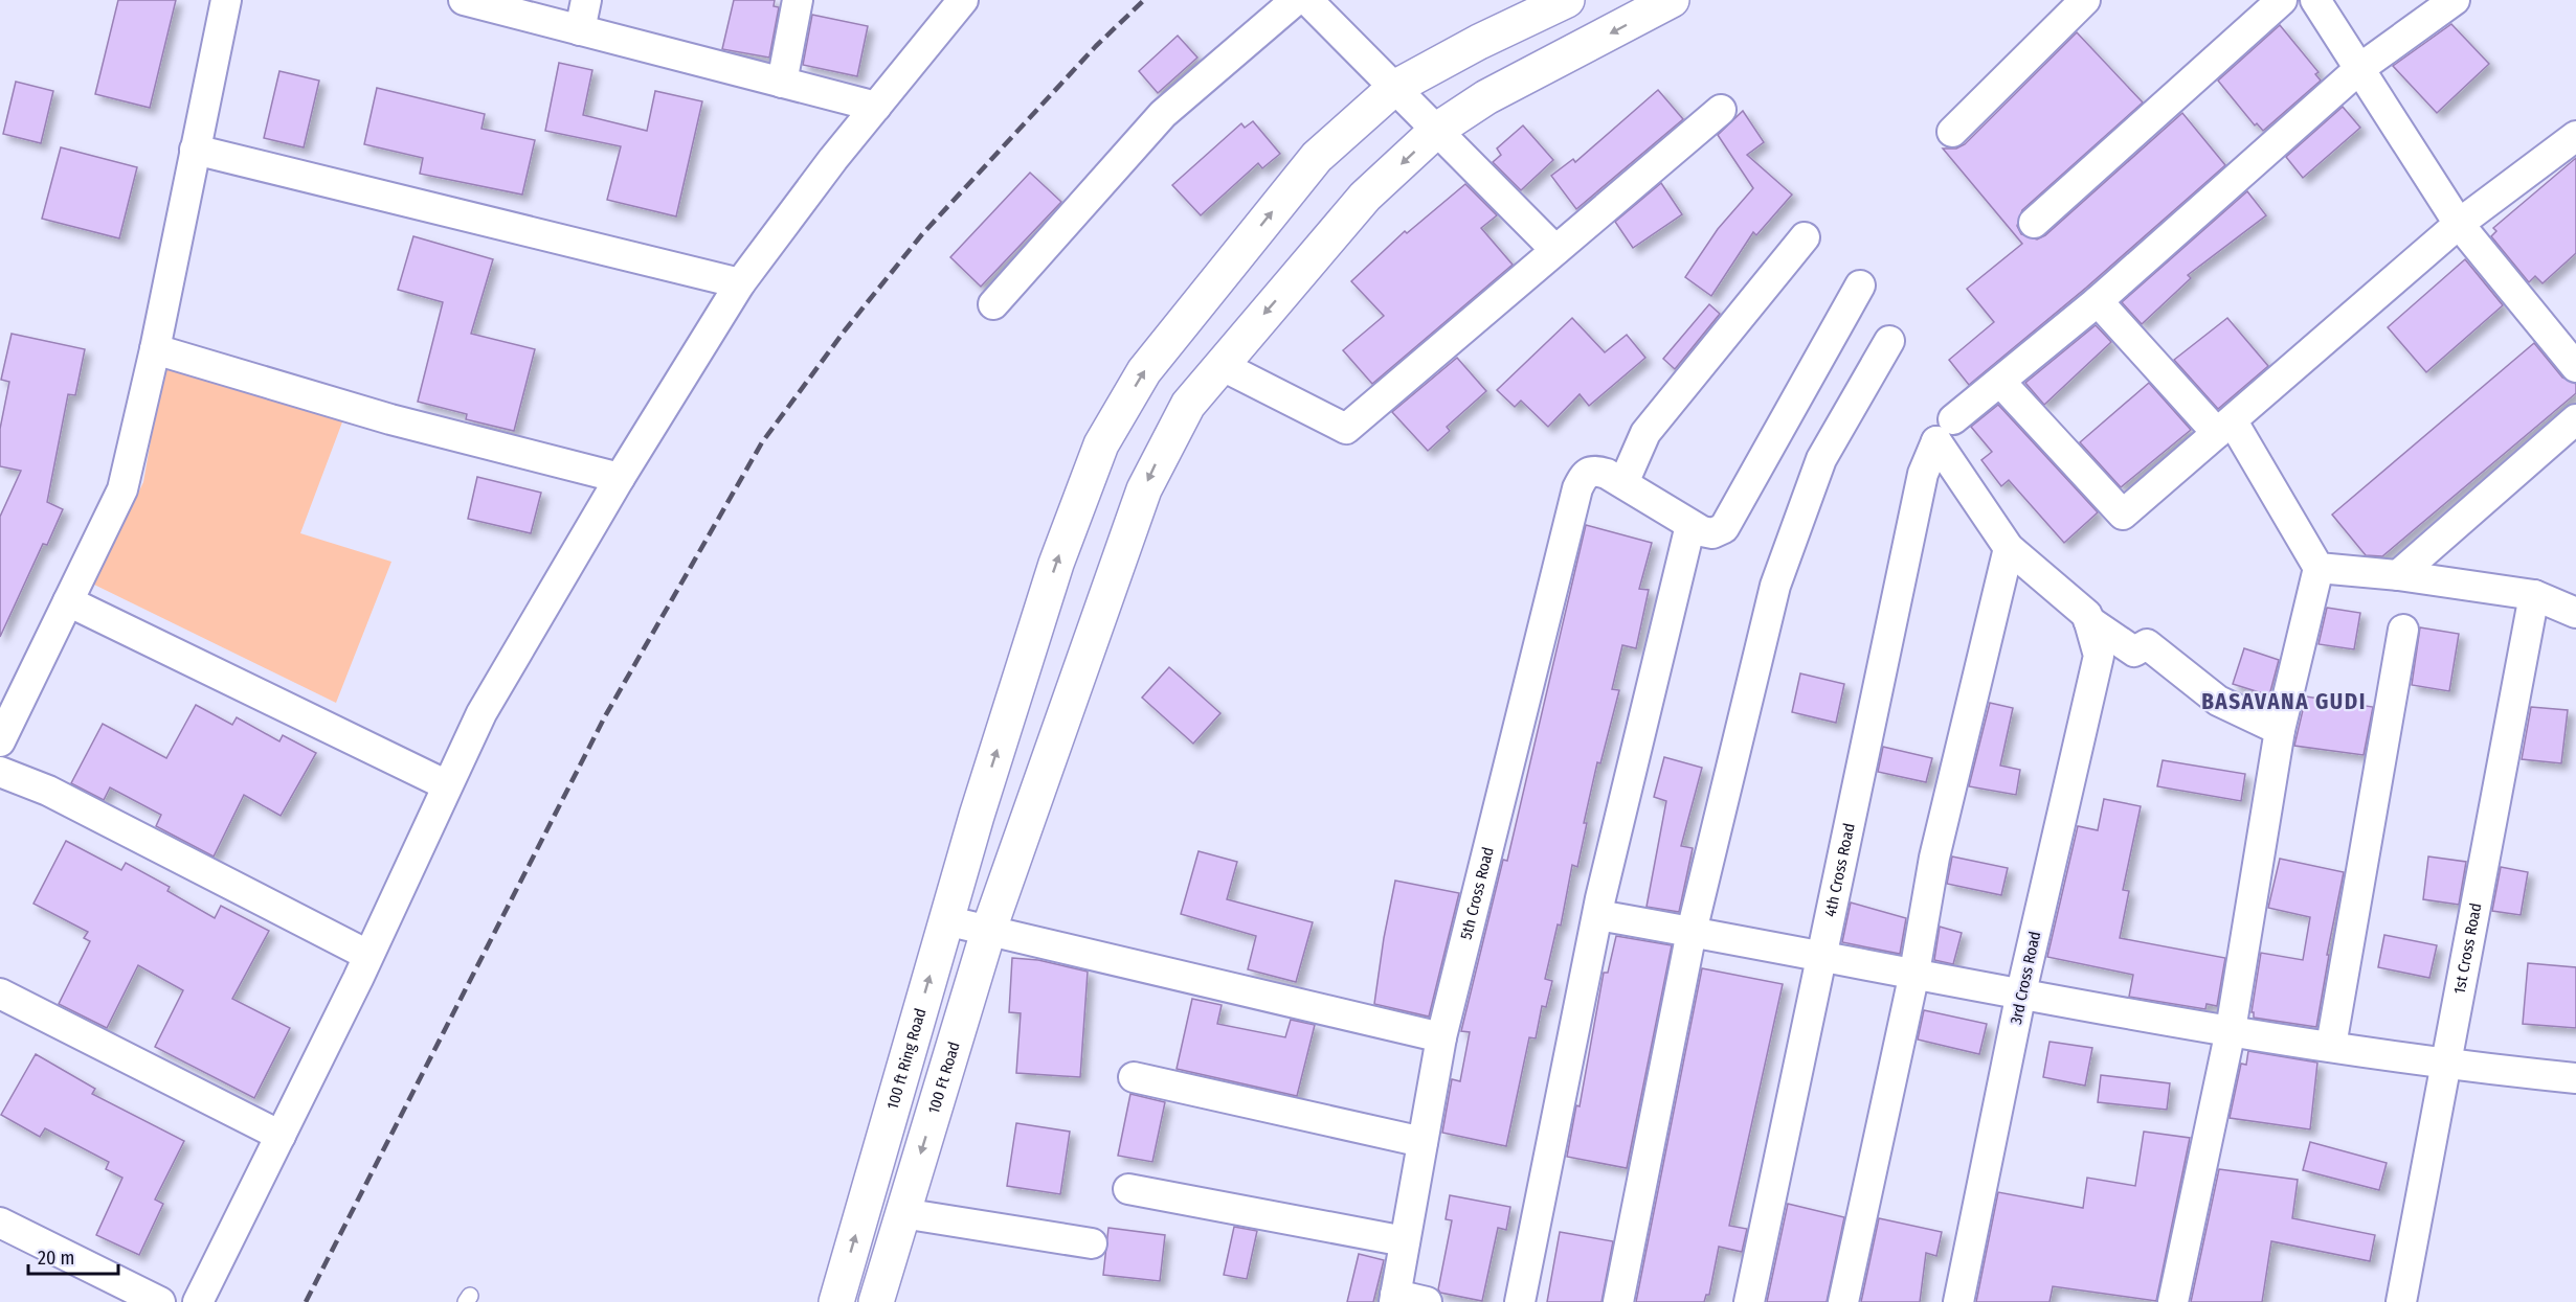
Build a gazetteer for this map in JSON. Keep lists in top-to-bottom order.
{
  "streets": {
    "main road": ["100 ft Ring Road", "100 Ft Road"],
    "street": [
      "4th Cross Road",
      "5th Cross Road",
      "1st Cross Road",
      "3rd Cross Road"
    ]
  },
  "one_way": ["100 ft Ring Road", "100 Ft Road"],
  "districts": ["BASAVANA GUDI"],
  "scale_bar": "20 m"
}
